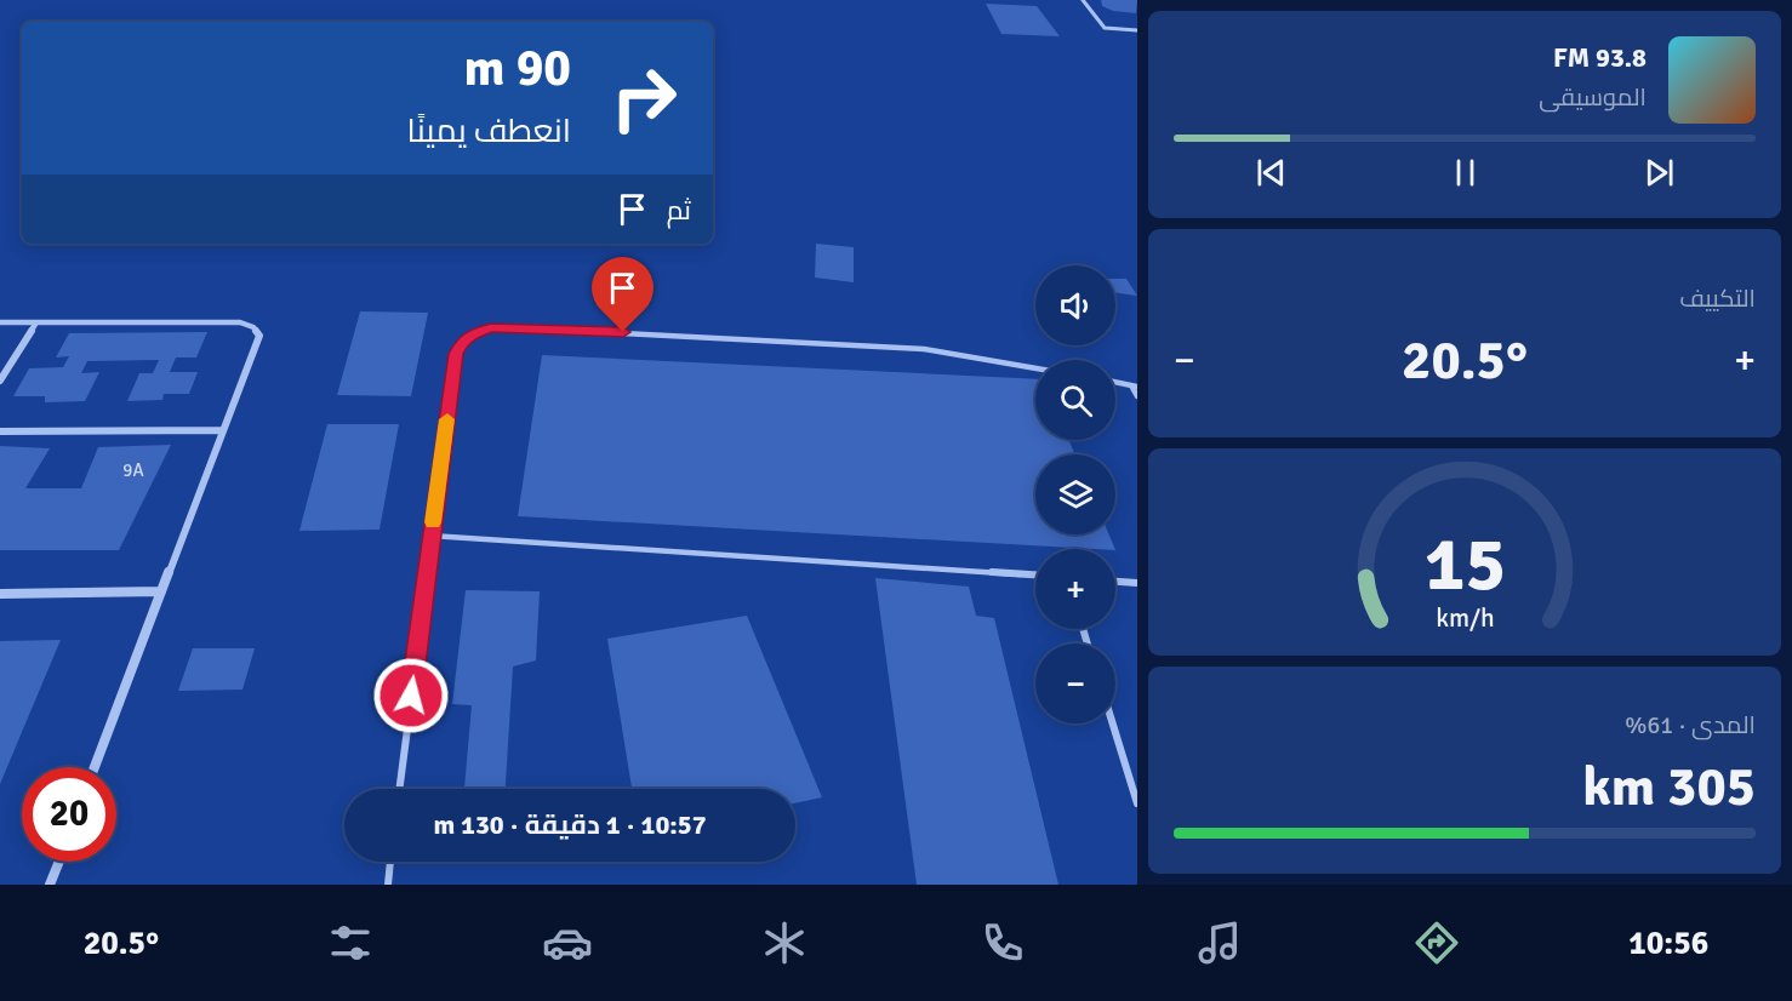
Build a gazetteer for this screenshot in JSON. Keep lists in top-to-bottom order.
{
  "house_numbers": ["9A"],
  "page": {
    "turn": ["90 m", "انعطف يمينًا"],
    "song": ["93.8 FM", "الموسيقى"],
    "then": "ثم",
    "tile": [
      "التكييف",
      ["المدى · 61%", "305 km"]
    ],
    "map_buttons": ["+", "−"],
    "heat": ["−", "20.5°", "+"],
    "limit": "20",
    "trip": "10:57 · 1 دقيقة · 130 m",
    "tabs": ["10:56", "20.5°"],
    "gauge": ["15", "km/h"]
  }
}
